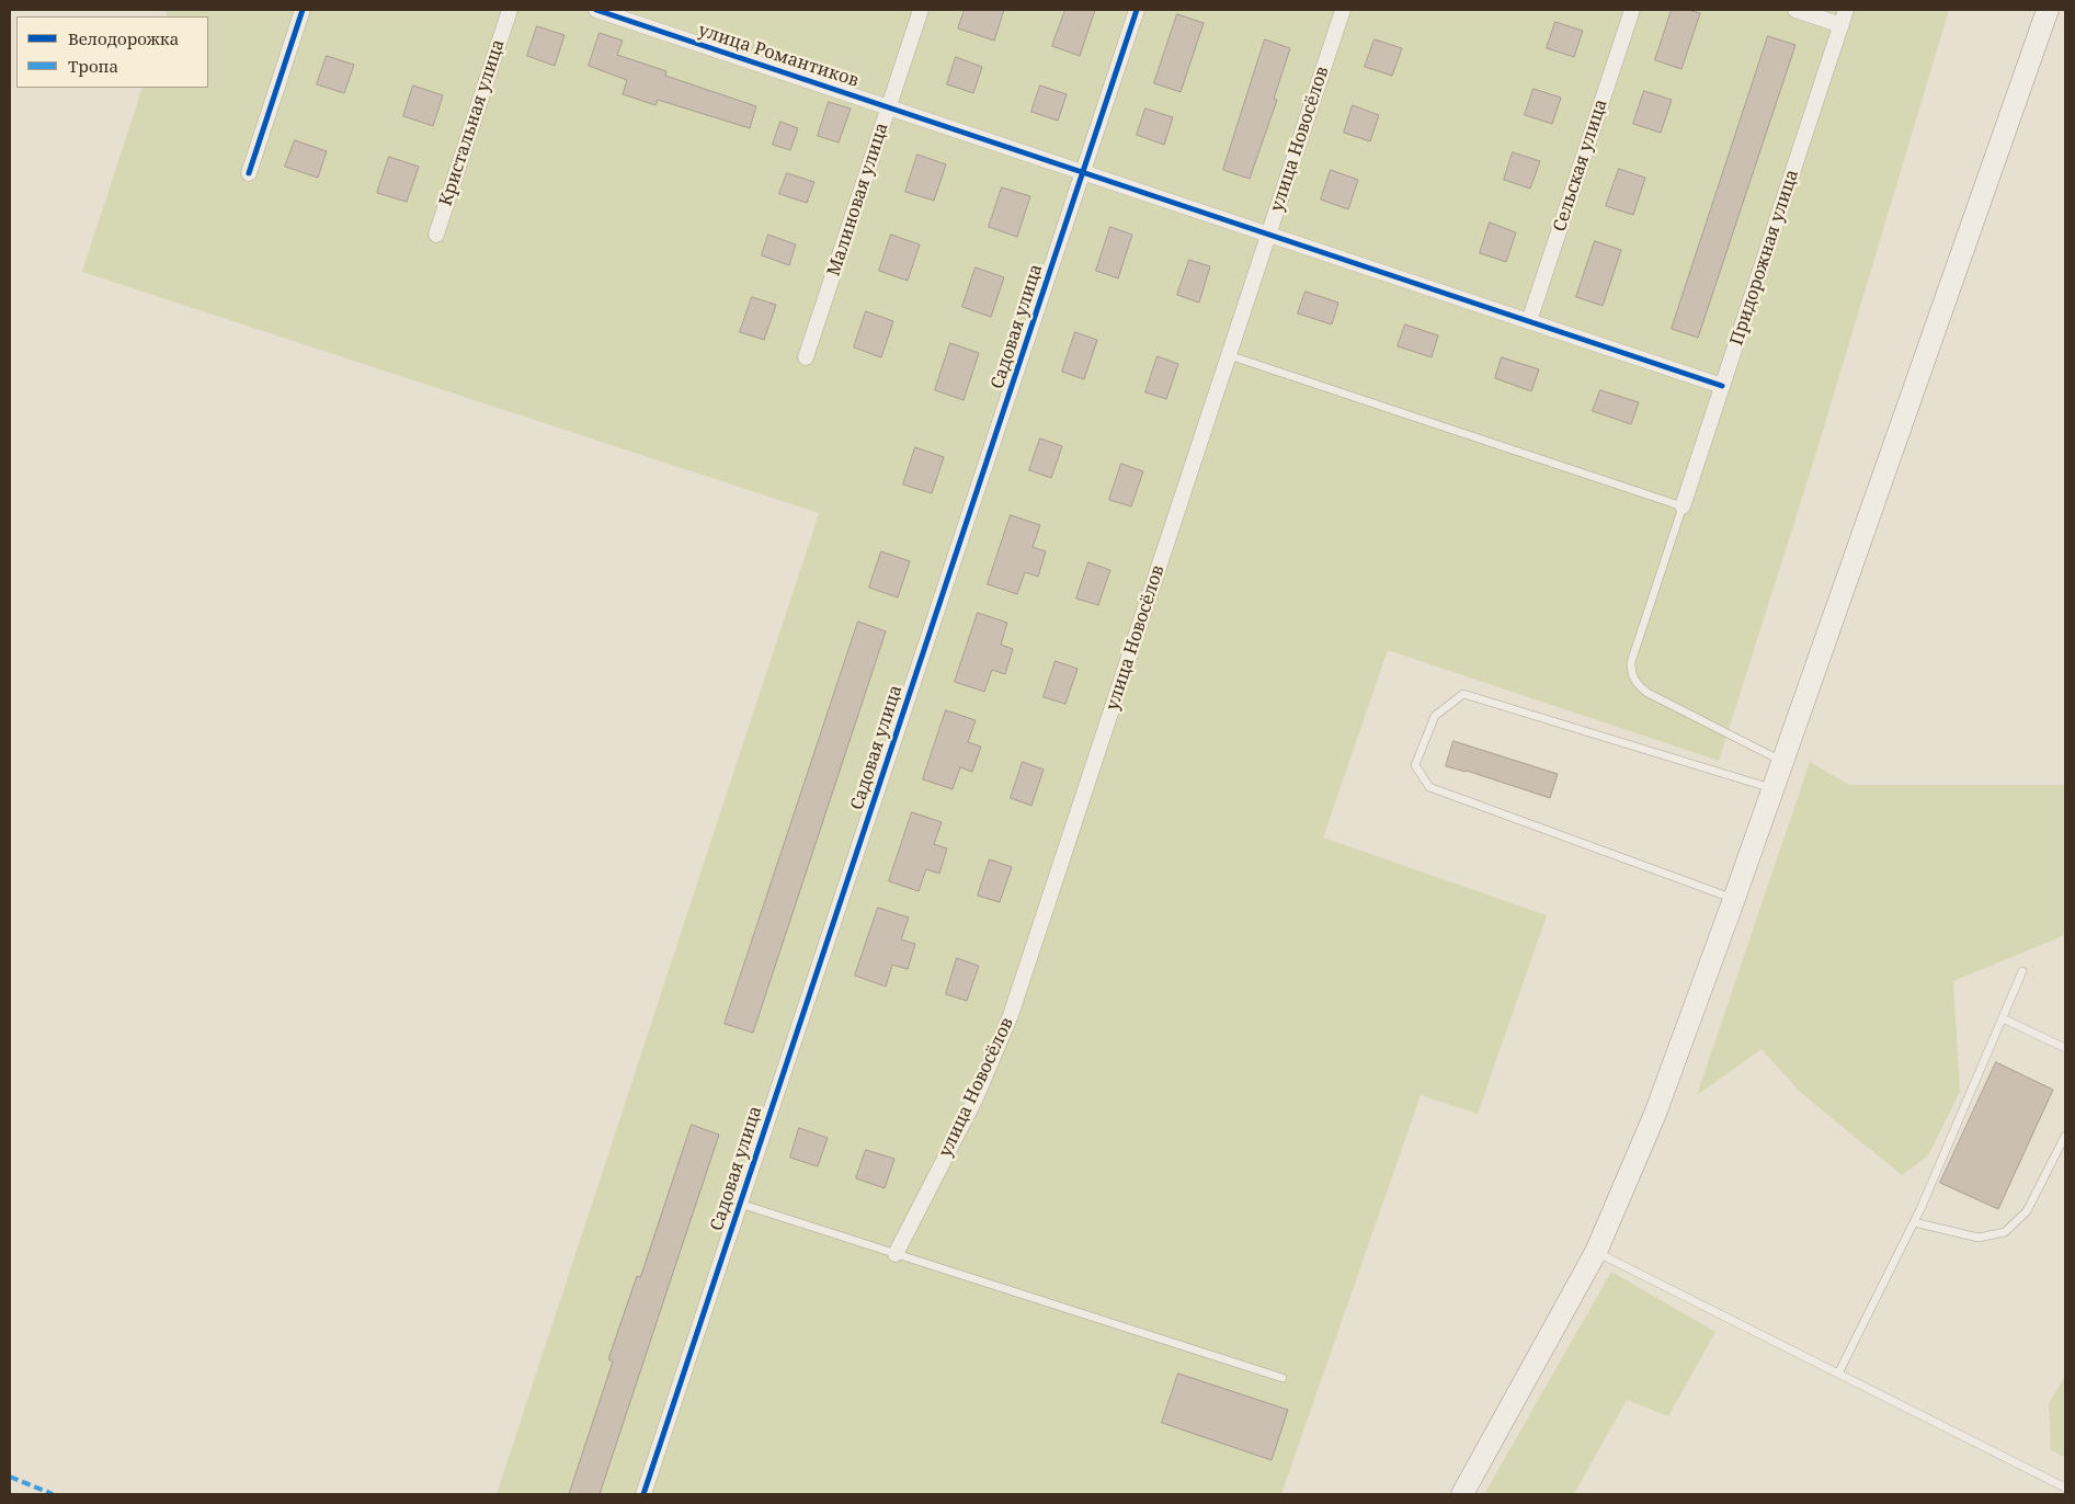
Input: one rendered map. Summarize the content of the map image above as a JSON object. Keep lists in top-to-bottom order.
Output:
{
  "streets": {
    "street": [
      "улица Романтиков",
      "Кристальная улица",
      "улица Новосёлов",
      "Сельская улица",
      "Малиновая улица",
      "Придорожная улица",
      "Садовая улица"
    ]
  },
  "crossings": [
    ["улица Романтиков", "улица Новосёлов"],
    ["улица Романтиков", "Сельская улица"],
    ["улица Романтиков", "Малиновая улица"],
    ["улица Романтиков", "Придорожная улица"],
    ["улица Романтиков", "Садовая улица"]
  ],
  "legend": ["Велодорожка", "Тропа"]
}
